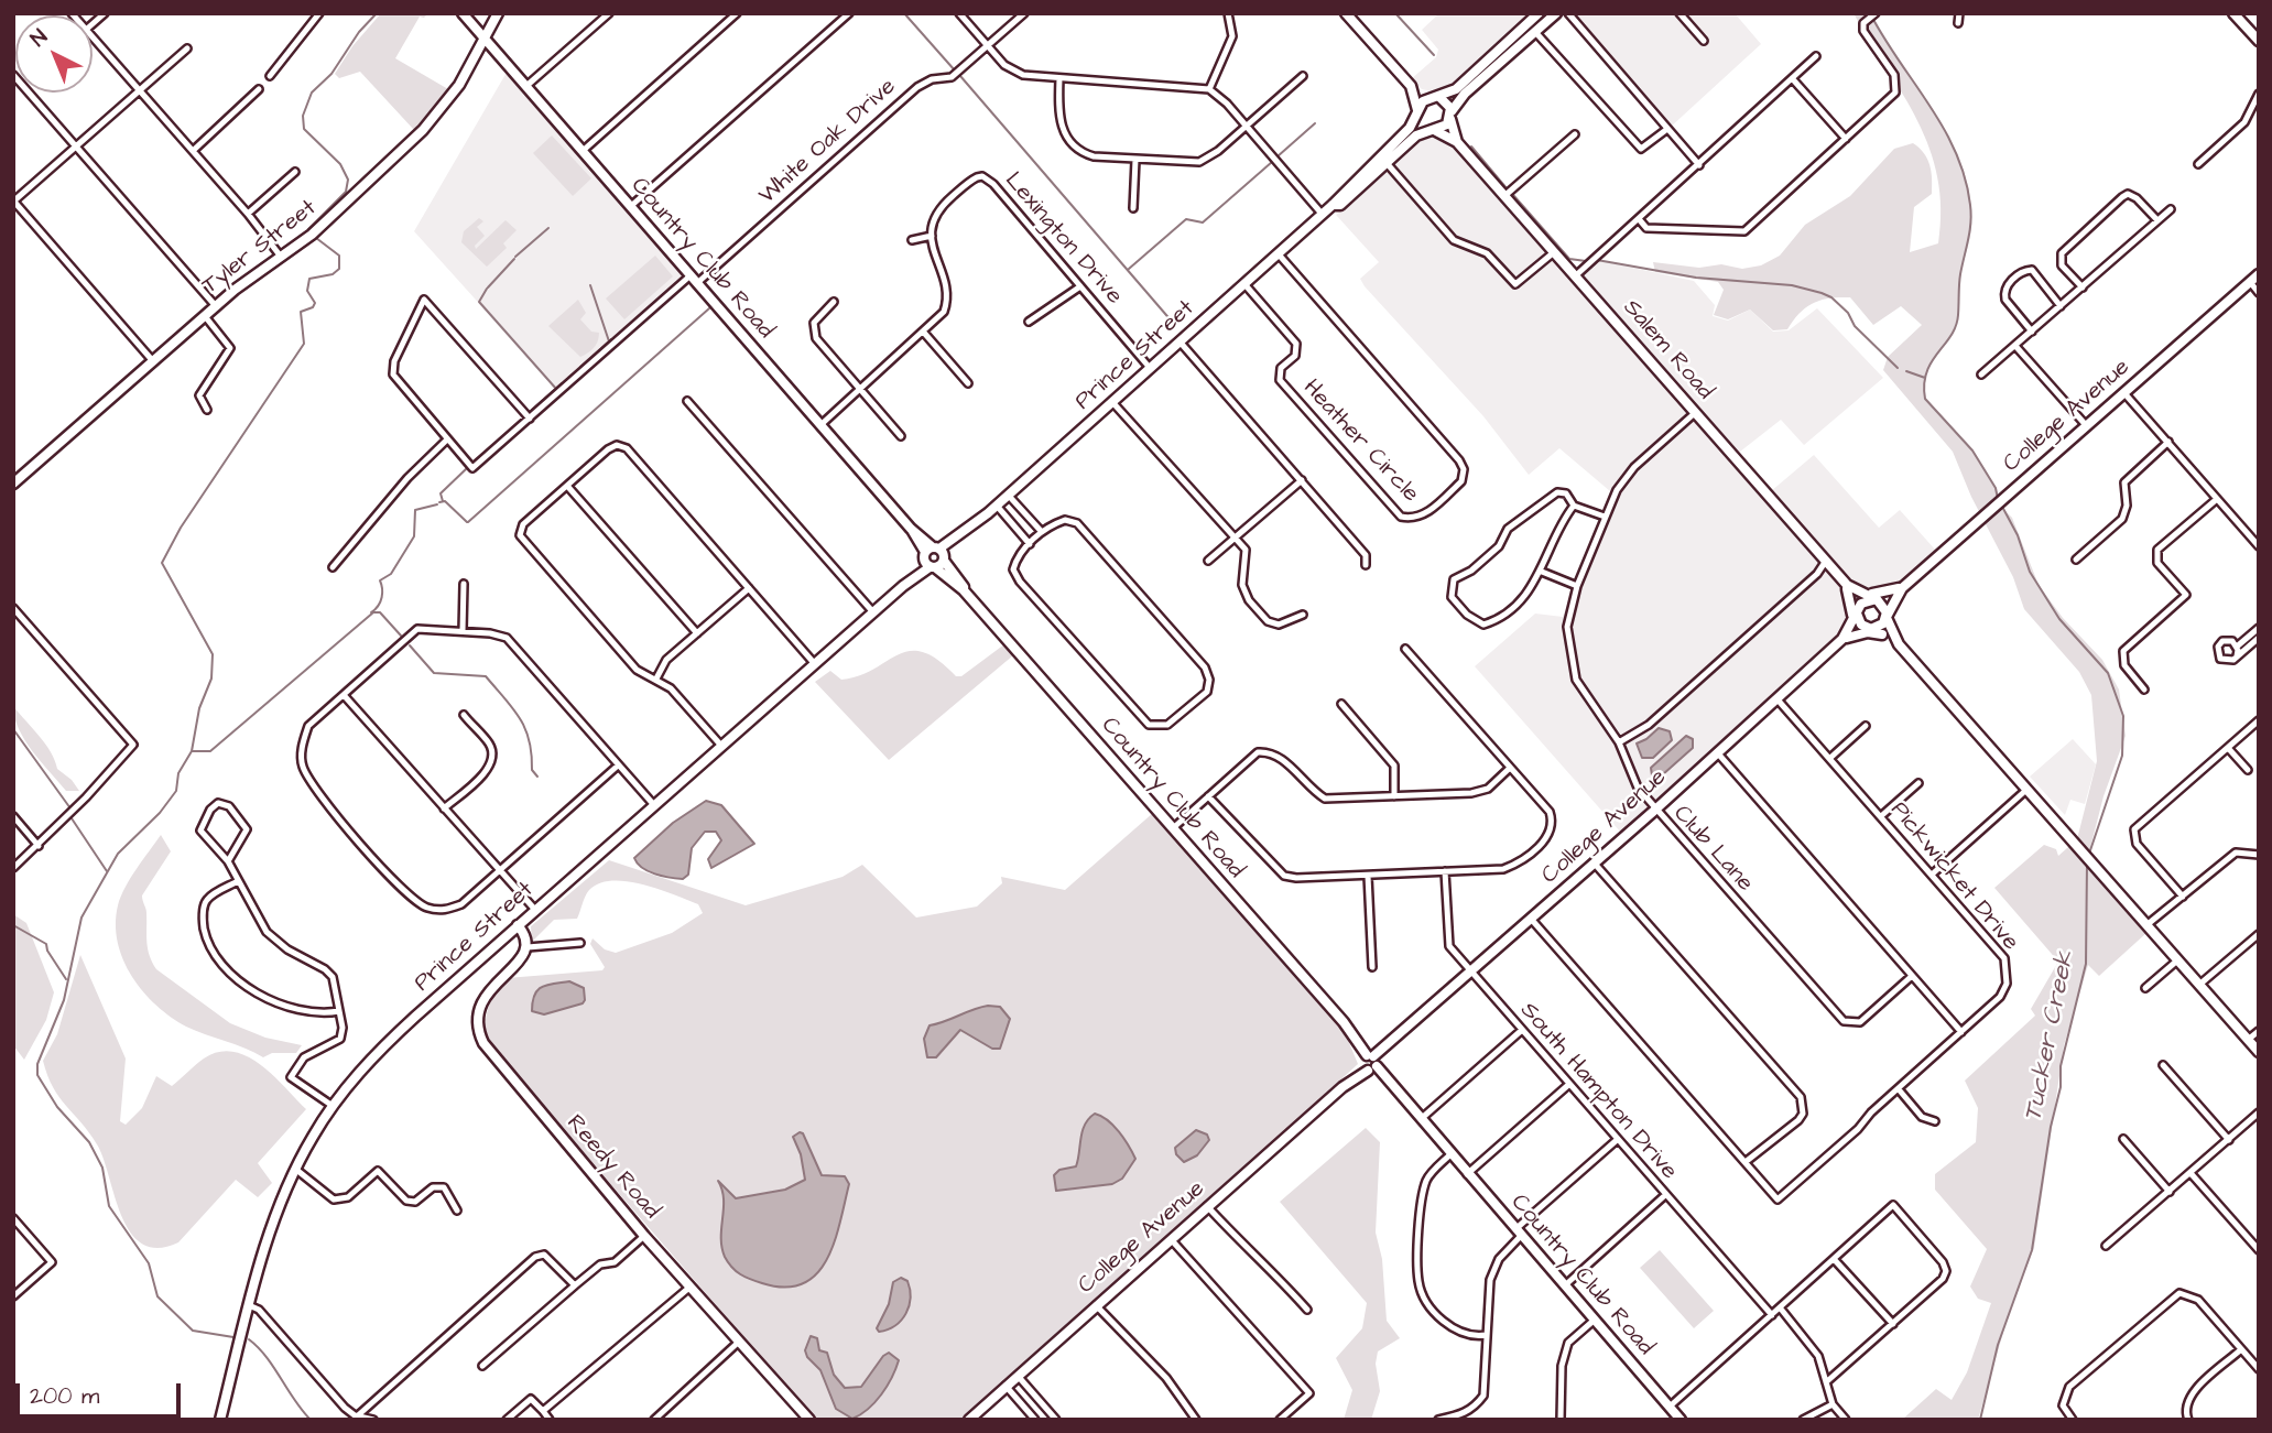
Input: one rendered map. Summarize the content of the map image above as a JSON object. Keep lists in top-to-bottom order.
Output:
{
  "streets": {
    "street": [
      "White Oak Drive",
      "Lexington Drive",
      "Tyler Street",
      "Country Club Road",
      "Salem Road",
      "Prince Street",
      "College Avenue",
      "Heather Circle",
      "Club Lane",
      "Pickwicket Drive",
      "South Hampton Drive",
      "Reedy Road"
    ]
  },
  "crossings": [
    ["White Oak Drive", "Country Club Road"],
    ["Lexington Drive", "Prince Street"],
    ["Tyler Street", "Country Club Road"],
    ["Country Club Road", "Prince Street"],
    ["Country Club Road", "College Avenue"],
    ["Salem Road", "Prince Street"],
    ["Salem Road", "College Avenue"],
    ["Salem Road", "Club Lane"],
    ["Prince Street", "Heather Circle"],
    ["College Avenue", "Club Lane"],
    ["College Avenue", "Pickwicket Drive"],
    ["College Avenue", "South Hampton Drive"]
  ],
  "water": ["Tucker Creek"],
  "scale_bar": "200 m",
  "north": "top left"
}
